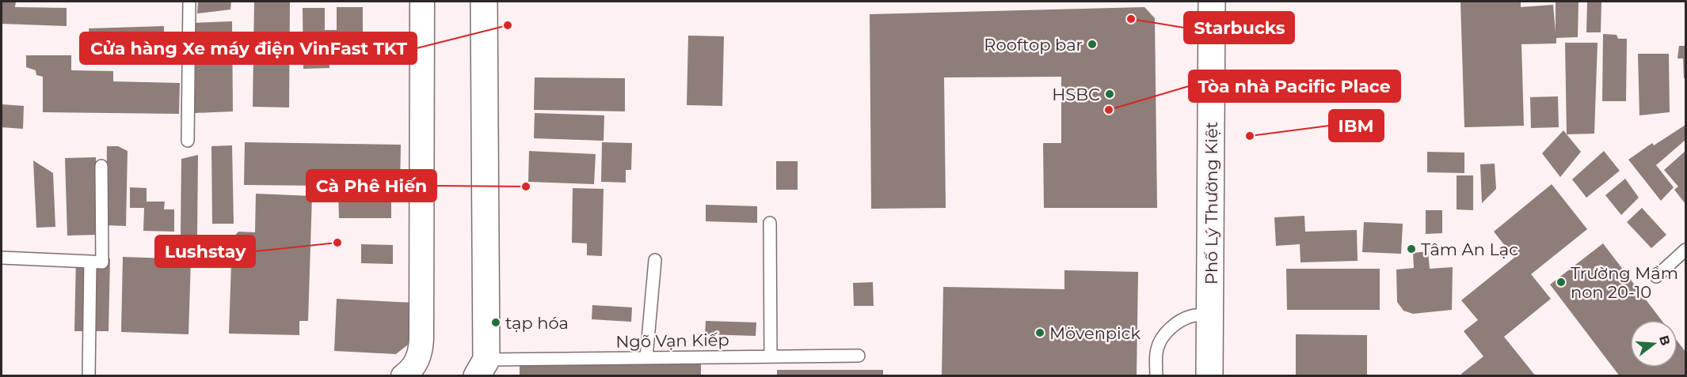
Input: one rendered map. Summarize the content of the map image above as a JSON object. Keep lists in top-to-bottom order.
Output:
{
  "streets": {
    "street": ["Phố Lý Thường Kiệt"],
    "lane": ["Ngõ Vạn Kiếp"]
  },
  "places": [
    "Starbucks",
    "Cửa hàng Xe máy điện VinFast TKT",
    "Rooftop bar",
    "HSBC",
    "Tòa nhà Pacific Place",
    "IBM",
    "Cà Phê Hiến",
    "Lushstay",
    "Tâm An Lạc",
    "Trường Mầm non 20-10",
    "tạp hóa",
    "Mövenpick"
  ],
  "north": "right"
}
